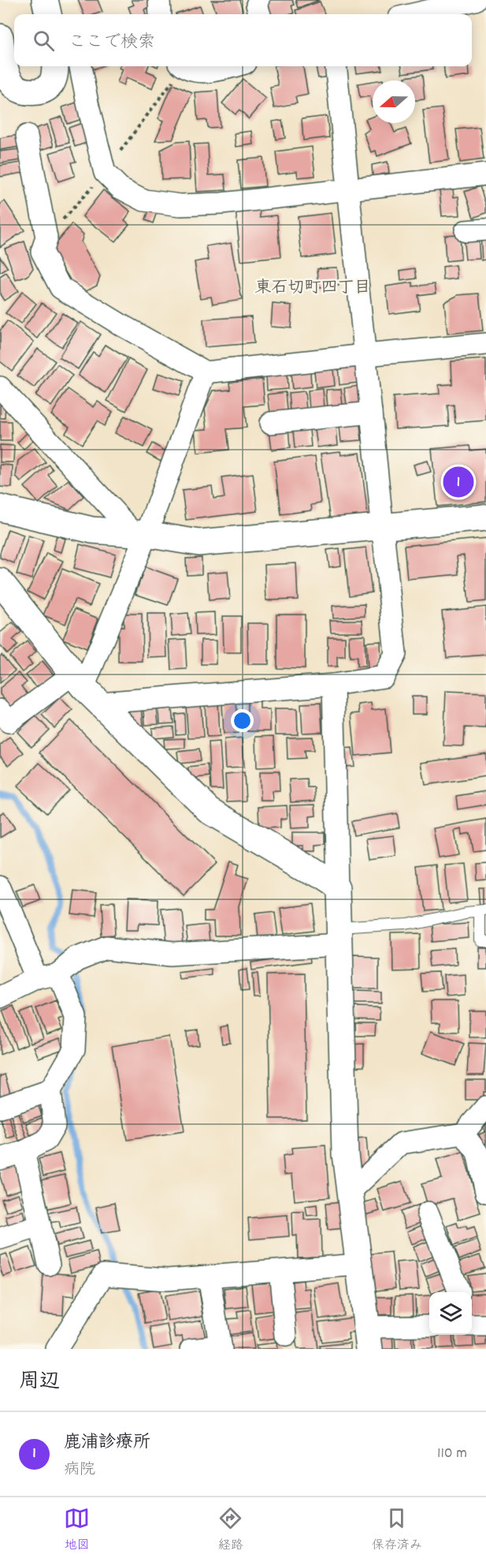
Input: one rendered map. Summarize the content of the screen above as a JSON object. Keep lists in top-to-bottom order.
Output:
{
  "districts": ["東石切町四丁目"],
  "north": "left",
  "page": {
    "search": "ここで検索",
    "pins": "1",
    "heading": "周辺",
    "list": [
      {
        "mark": "1",
        "name": "鹿浦診療所",
        "note": "病院",
        "value": "110 m"
      }
    ],
    "nav": ["地図", "経路", "保存済み"]
  }
}
